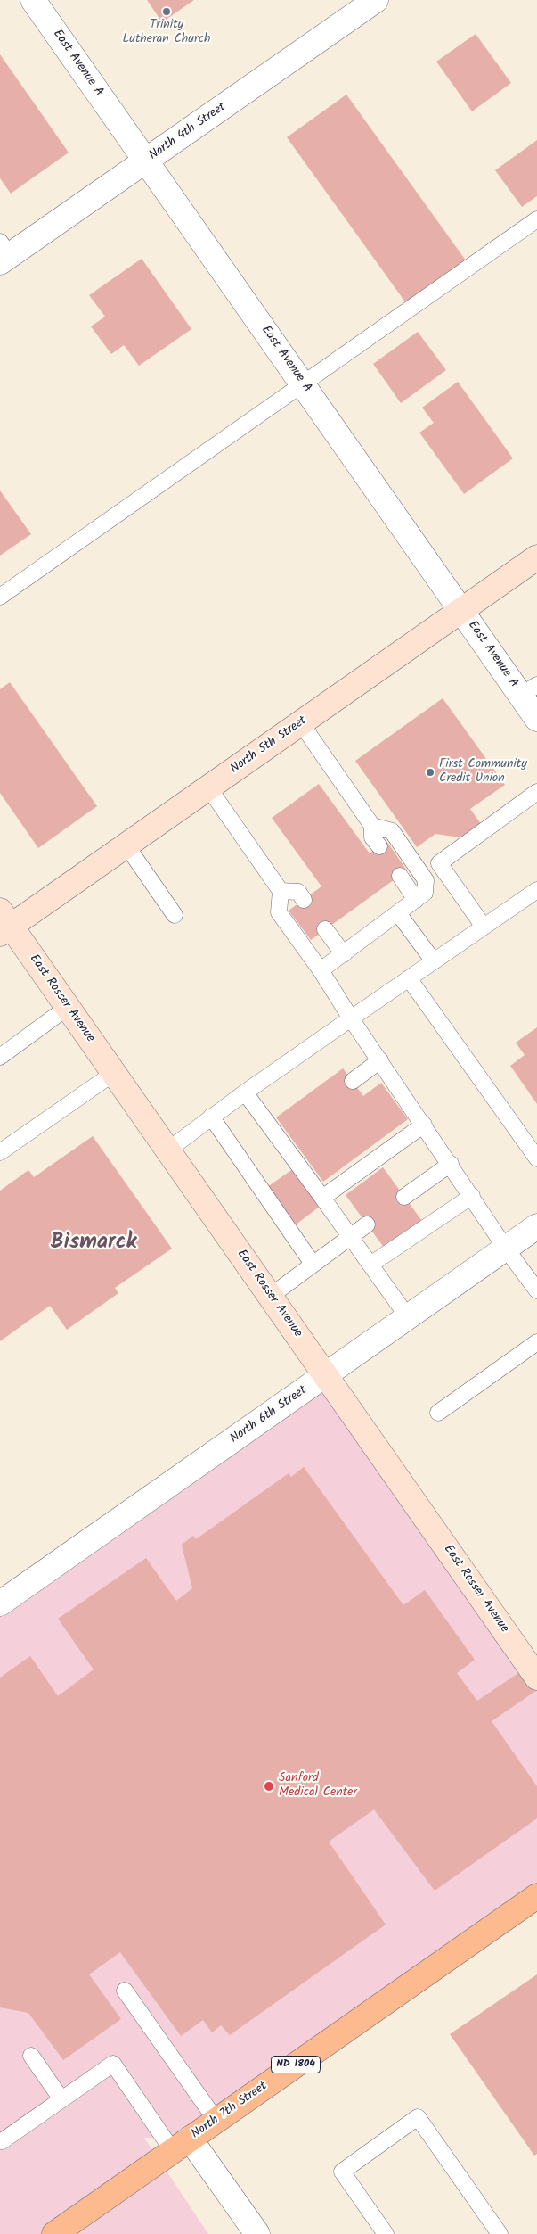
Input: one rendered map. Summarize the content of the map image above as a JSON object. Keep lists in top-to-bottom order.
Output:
{
  "streets": {
    "main road": ["ND 1804", "North 7th Street"],
    "street": [
      "East Avenue A",
      "North 4th Street",
      "North 5th Street",
      "East Rosser Avenue",
      "North 6th Street"
    ]
  },
  "crossings": [
    ["East Avenue A", "North 4th Street"],
    ["East Avenue A", "North 5th Street"],
    ["North 5th Street", "East Rosser Avenue"],
    ["East Rosser Avenue", "North 6th Street"]
  ],
  "districts": ["Bismarck"],
  "places": ["Trinity Lutheran Church", "First Community Credit Union", "Sanford Medical Center"]
}
